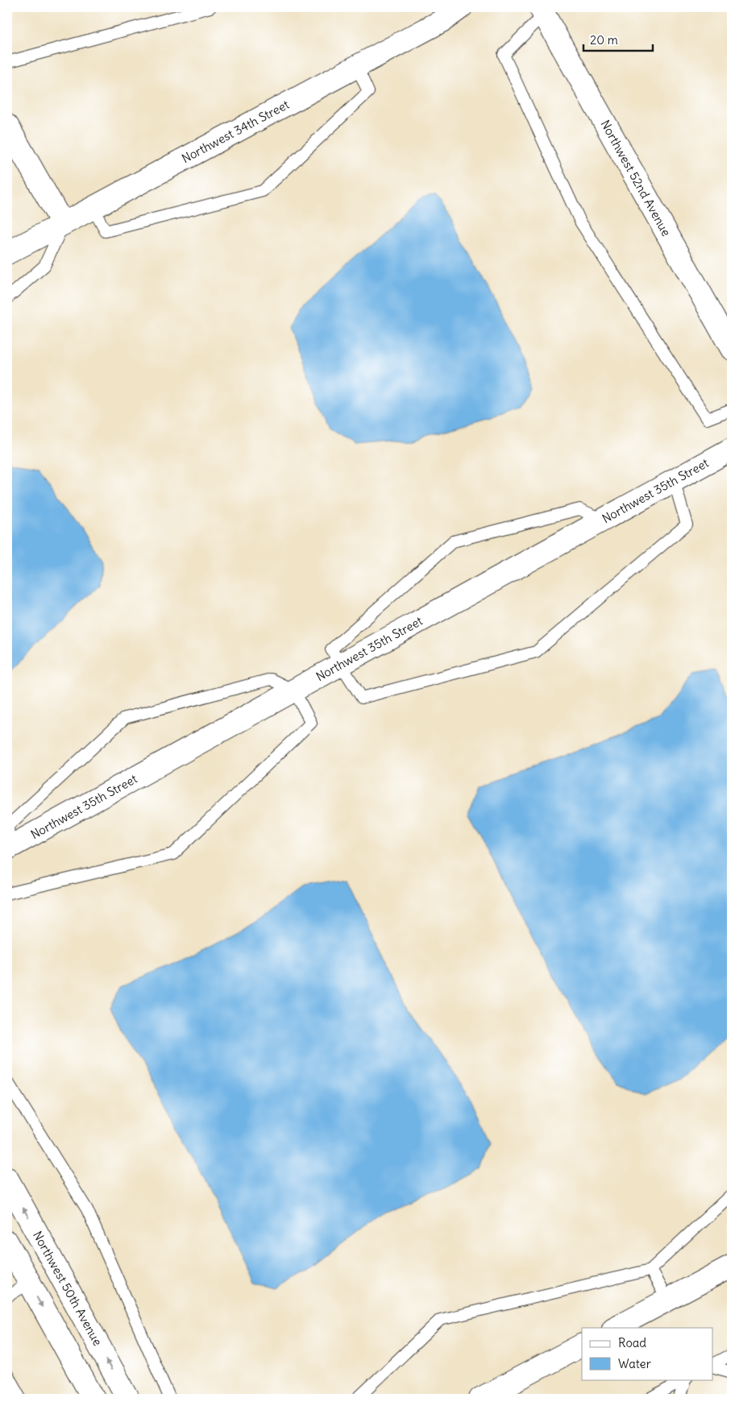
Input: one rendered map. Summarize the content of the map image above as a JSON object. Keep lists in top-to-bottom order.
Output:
{
  "streets": {
    "street": [
      "Northwest 34th Street",
      "Northwest 52nd Avenue",
      "Northwest 35th Street",
      "Northwest 50th Avenue"
    ]
  },
  "legend": ["Road", "Water"],
  "scale_bar": "20 m"
}
